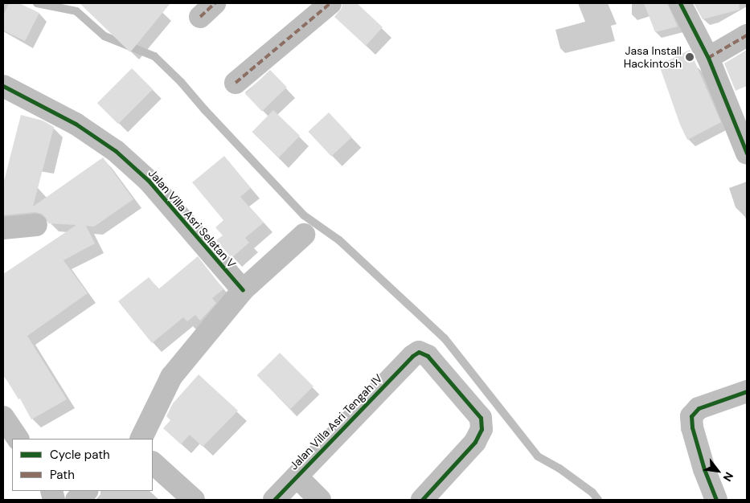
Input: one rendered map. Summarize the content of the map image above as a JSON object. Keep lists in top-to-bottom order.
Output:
{
  "streets": {
    "street": ["Jalan Villa Asri Selatan V", "Jalan Villa Asri Tengah IV"]
  },
  "places": ["Jasa Install Hackintosh"],
  "legend": ["Cycle path", "Path"],
  "north": "bottom right"
}
